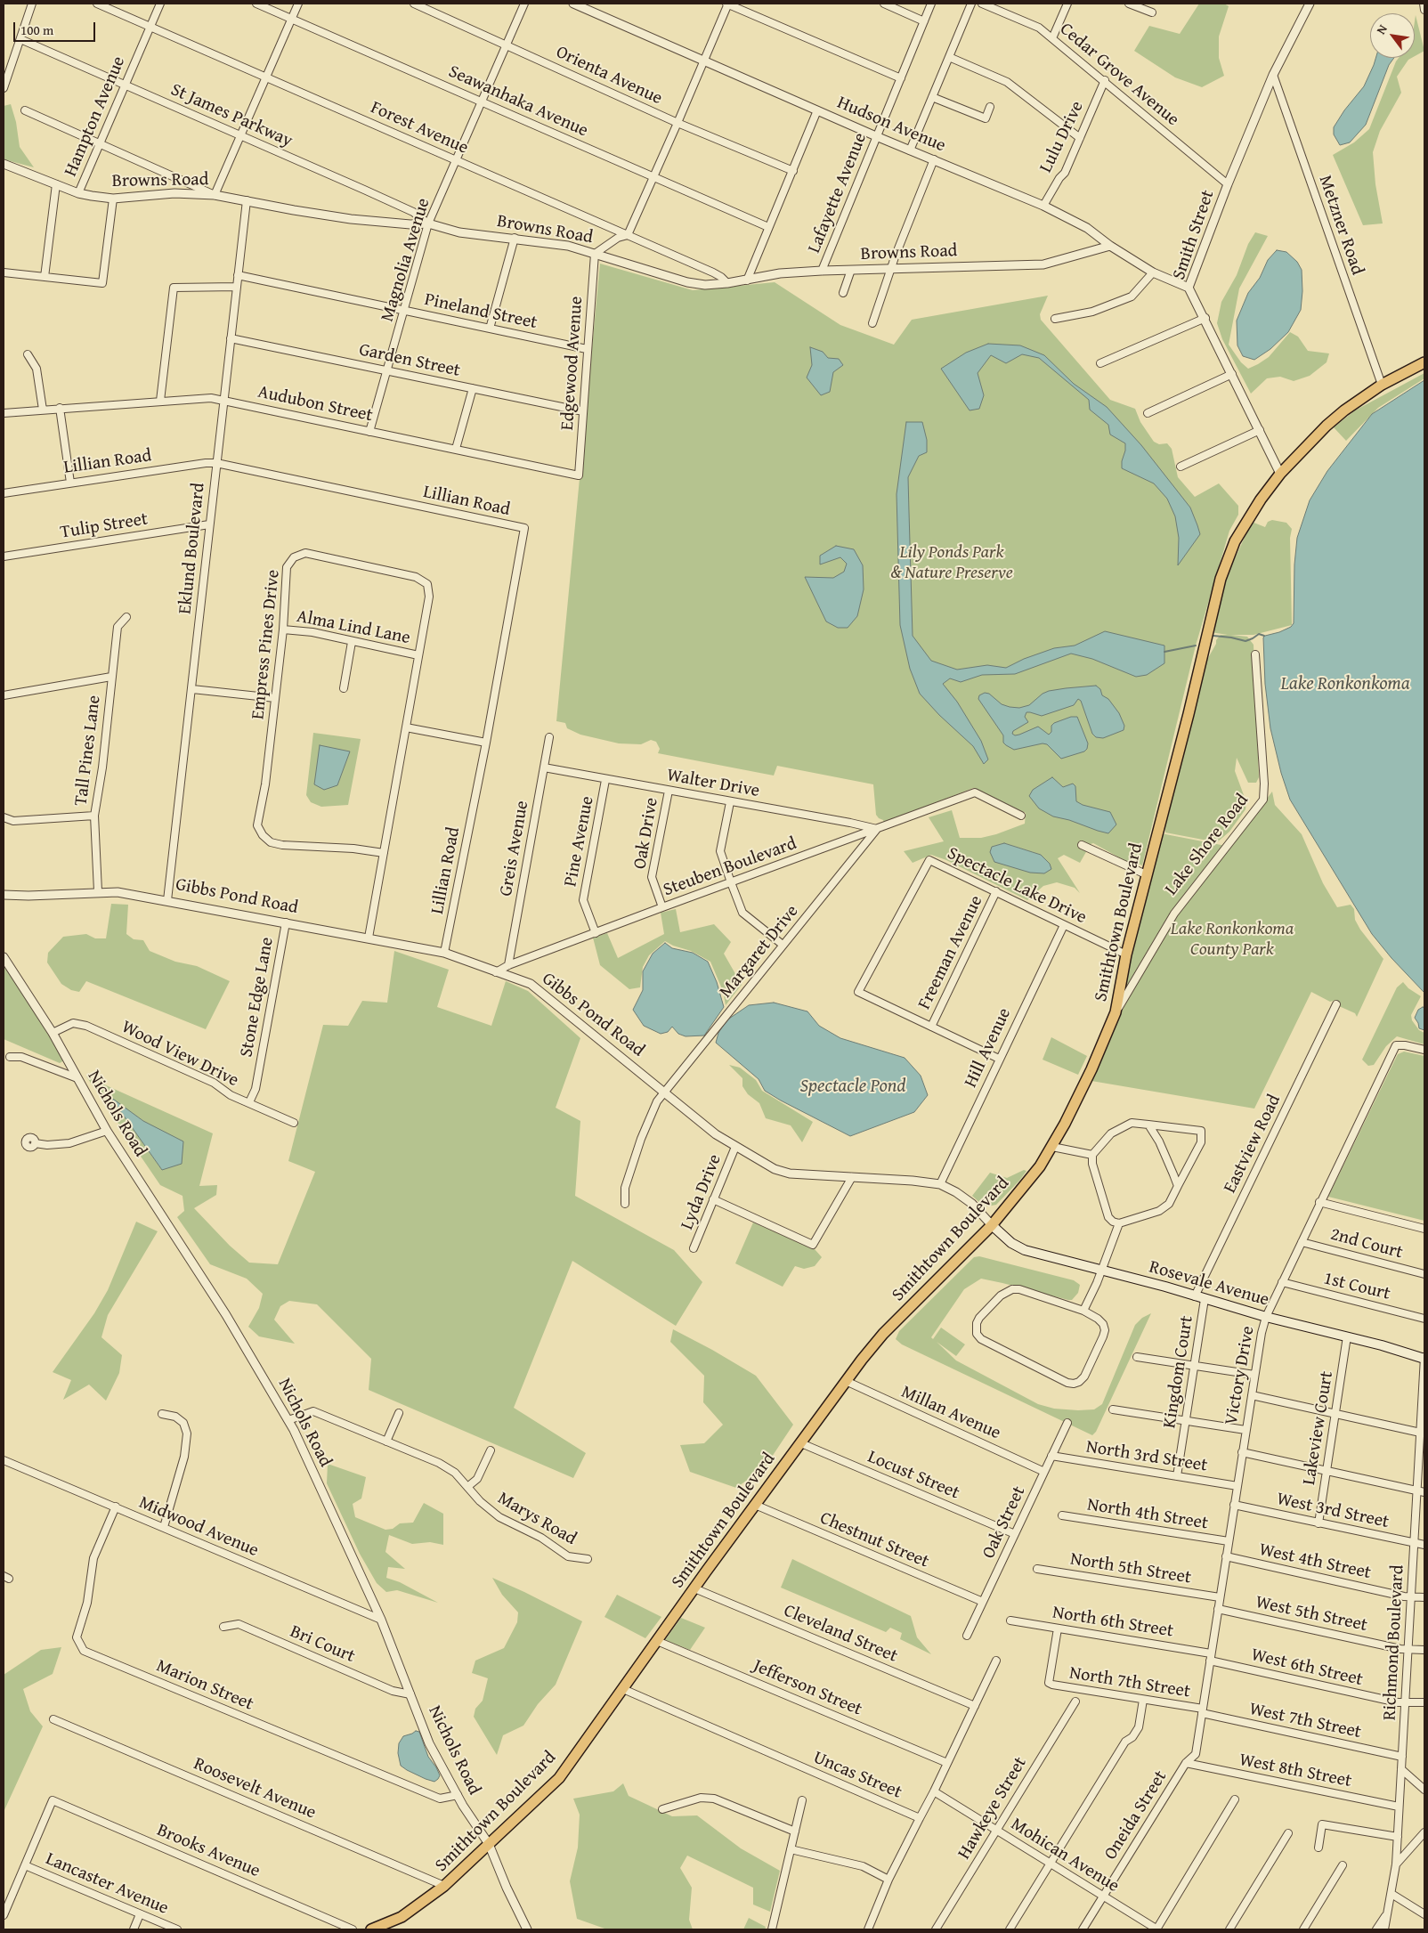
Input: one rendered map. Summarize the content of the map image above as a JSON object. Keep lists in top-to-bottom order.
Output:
{
  "streets": {
    "main road": ["Smithtown Boulevard", "Rosevale Avenue"],
    "street": [
      "Cedar Grove Avenue",
      "Orienta Avenue",
      "Seawanhaka Avenue",
      "St James Parkway",
      "Hampton Avenue",
      "Hudson Avenue",
      "Forest Avenue",
      "Lulu Drive",
      "Browns Road",
      "Lafayette Avenue",
      "Metzner Road",
      "Smith Street",
      "Magnolia Avenue",
      "Pineland Street",
      "Garden Street",
      "Edgewood Avenue",
      "Audubon Street",
      "Lillian Road",
      "Tulip Street",
      "Eklund Boulevard",
      "Alma Lind Lane",
      "Empress Pines Drive",
      "Tall Pines Lane",
      "Walter Drive",
      "Oak Drive",
      "Pine Avenue",
      "Lake Shore Road",
      "Greis Avenue",
      "Steuben Boulevard",
      "Spectacle Lake Drive",
      "Gibbs Pond Road",
      "Margaret Drive",
      "Freeman Avenue",
      "Stone Edge Lane",
      "Hill Avenue",
      "Wood View Drive",
      "Nichols Road",
      "Eastview Road",
      "Lyda Drive",
      "2nd Court",
      "1st Court",
      "Kingdom Court",
      "Victory Drive",
      "Millan Avenue",
      "Lakeview Court",
      "North 3rd Street",
      "Locust Street",
      "West 3rd Street",
      "North 4th Street",
      "Marys Road",
      "Oak Street",
      "Midwood Avenue",
      "Chestnut Street",
      "West 4th Street",
      "North 5th Street",
      "West 5th Street",
      "North 6th Street",
      "Cleveland Street",
      "Richmond Boulevard",
      "Bri Court",
      "West 6th Street",
      "North 7th Street",
      "Marion Street",
      "Jefferson Street",
      "West 7th Street",
      "West 8th Street",
      "Uncas Street",
      "Roosevelt Avenue",
      "Hawkeye Street",
      "Oneida Street",
      "Brooks Avenue",
      "Mohican Avenue",
      "Lancaster Avenue"
    ]
  },
  "crossings": [
    ["Cedar Grove Avenue", "Lulu Drive"],
    ["Cedar Grove Avenue", "Smith Street"],
    ["Orienta Avenue", "Magnolia Avenue"],
    ["Seawanhaka Avenue", "Magnolia Avenue"],
    ["St James Parkway", "Hampton Avenue"],
    ["St James Parkway", "Browns Road"],
    ["St James Parkway", "Magnolia Avenue"],
    ["Hampton Avenue", "Forest Avenue"],
    ["Hampton Avenue", "Browns Road"],
    ["Hudson Avenue", "Lulu Drive"],
    ["Hudson Avenue", "Browns Road"],
    ["Hudson Avenue", "Lafayette Avenue"],
    ["Hudson Avenue", "Smith Street"],
    ["Forest Avenue", "Browns Road"],
    ["Forest Avenue", "Magnolia Avenue"],
    ["Browns Road", "Lafayette Avenue"],
    ["Browns Road", "Magnolia Avenue"],
    ["Browns Road", "Edgewood Avenue"],
    ["Browns Road", "Eklund Boulevard"],
    ["Metzner Road", "Smith Street"],
    ["Metzner Road", "Smithtown Boulevard"],
    ["Smith Street", "Smithtown Boulevard"],
    ["Magnolia Avenue", "Pineland Street"],
    ["Magnolia Avenue", "Garden Street"],
    ["Magnolia Avenue", "Audubon Street"],
    ["Pineland Street", "Edgewood Avenue"],
    ["Pineland Street", "Eklund Boulevard"],
    ["Garden Street", "Edgewood Avenue"],
    ["Garden Street", "Eklund Boulevard"],
    ["Edgewood Avenue", "Audubon Street"],
    ["Audubon Street", "Eklund Boulevard"],
    ["Lillian Road", "Eklund Boulevard"],
    ["Lillian Road", "Gibbs Pond Road"],
    ["Tulip Street", "Eklund Boulevard"],
    ["Eklund Boulevard", "Gibbs Pond Road"],
    ["Alma Lind Lane", "Empress Pines Drive"],
    ["Empress Pines Drive", "Gibbs Pond Road"],
    ["Tall Pines Lane", "Gibbs Pond Road"],
    ["Walter Drive", "Oak Drive"],
    ["Walter Drive", "Pine Avenue"],
    ["Walter Drive", "Greis Avenue"],
    ["Walter Drive", "Steuben Boulevard"],
    ["Walter Drive", "Margaret Drive"],
    ["Oak Drive", "Steuben Boulevard"],
    ["Pine Avenue", "Steuben Boulevard"],
    ["Lake Shore Road", "Smithtown Boulevard"],
    ["Greis Avenue", "Steuben Boulevard"],
    ["Steuben Boulevard", "Gibbs Pond Road"],
    ["Steuben Boulevard", "Margaret Drive"],
    ["Spectacle Lake Drive", "Smithtown Boulevard"],
    ["Spectacle Lake Drive", "Freeman Avenue"],
    ["Spectacle Lake Drive", "Hill Avenue"],
    ["Gibbs Pond Road", "Smithtown Boulevard"],
    ["Gibbs Pond Road", "Margaret Drive"],
    ["Gibbs Pond Road", "Stone Edge Lane"],
    ["Gibbs Pond Road", "Hill Avenue"],
    ["Gibbs Pond Road", "Lyda Drive"],
    ["Gibbs Pond Road", "Rosevale Avenue"],
    ["Smithtown Boulevard", "Nichols Road"],
    ["Smithtown Boulevard", "Rosevale Avenue"],
    ["Smithtown Boulevard", "Millan Avenue"],
    ["Smithtown Boulevard", "Locust Street"],
    ["Smithtown Boulevard", "Chestnut Street"],
    ["Smithtown Boulevard", "Cleveland Street"],
    ["Smithtown Boulevard", "Jefferson Street"],
    ["Smithtown Boulevard", "Uncas Street"],
    ["Smithtown Boulevard", "Roosevelt Avenue"],
    ["Stone Edge Lane", "Wood View Drive"],
    ["Wood View Drive", "Nichols Road"],
    ["Nichols Road", "Marys Road"],
    ["Nichols Road", "Midwood Avenue"],
    ["Nichols Road", "Bri Court"],
    ["Nichols Road", "Marion Street"],
    ["Eastview Road", "Rosevale Avenue"],
    ["2nd Court", "Victory Drive"],
    ["Rosevale Avenue", "Kingdom Court"],
    ["Rosevale Avenue", "Victory Drive"],
    ["Rosevale Avenue", "Lakeview Court"],
    ["Rosevale Avenue", "Richmond Boulevard"],
    ["1st Court", "Victory Drive"],
    ["Kingdom Court", "North 3rd Street"],
    ["Victory Drive", "North 3rd Street"],
    ["Victory Drive", "West 3rd Street"],
    ["Victory Drive", "North 4th Street"],
    ["Victory Drive", "West 4th Street"],
    ["Victory Drive", "North 5th Street"],
    ["Victory Drive", "West 5th Street"],
    ["Victory Drive", "North 6th Street"],
    ["Victory Drive", "West 6th Street"],
    ["Victory Drive", "North 7th Street"],
    ["Victory Drive", "West 7th Street"],
    ["Victory Drive", "West 8th Street"],
    ["Victory Drive", "Oneida Street"],
    ["Millan Avenue", "Oak Street"],
    ["Lakeview Court", "West 3rd Street"],
    ["North 3rd Street", "Oak Street"],
    ["Locust Street", "Oak Street"],
    ["West 3rd Street", "Richmond Boulevard"],
    ["Oak Street", "Chestnut Street"],
    ["Midwood Avenue", "Marion Street"],
    ["West 4th Street", "Richmond Boulevard"],
    ["West 5th Street", "Richmond Boulevard"],
    ["North 6th Street", "West 6th Street"],
    ["North 6th Street", "North 7th Street"],
    ["Richmond Boulevard", "West 6th Street"],
    ["Richmond Boulevard", "West 7th Street"],
    ["Richmond Boulevard", "West 8th Street"],
    ["North 7th Street", "West 7th Street"],
    ["West 8th Street", "Oneida Street"],
    ["Hawkeye Street", "Mohican Avenue"],
    ["Oneida Street", "Mohican Avenue"],
    ["Brooks Avenue", "Lancaster Avenue"]
  ],
  "water": ["Lake Ronkonkoma", "Spectacle Pond"],
  "parks": ["Lily Ponds Park & Nature Preserve", "Lake Ronkonkoma County Park"],
  "scale_bar": "100 m",
  "north": "top left"
}
